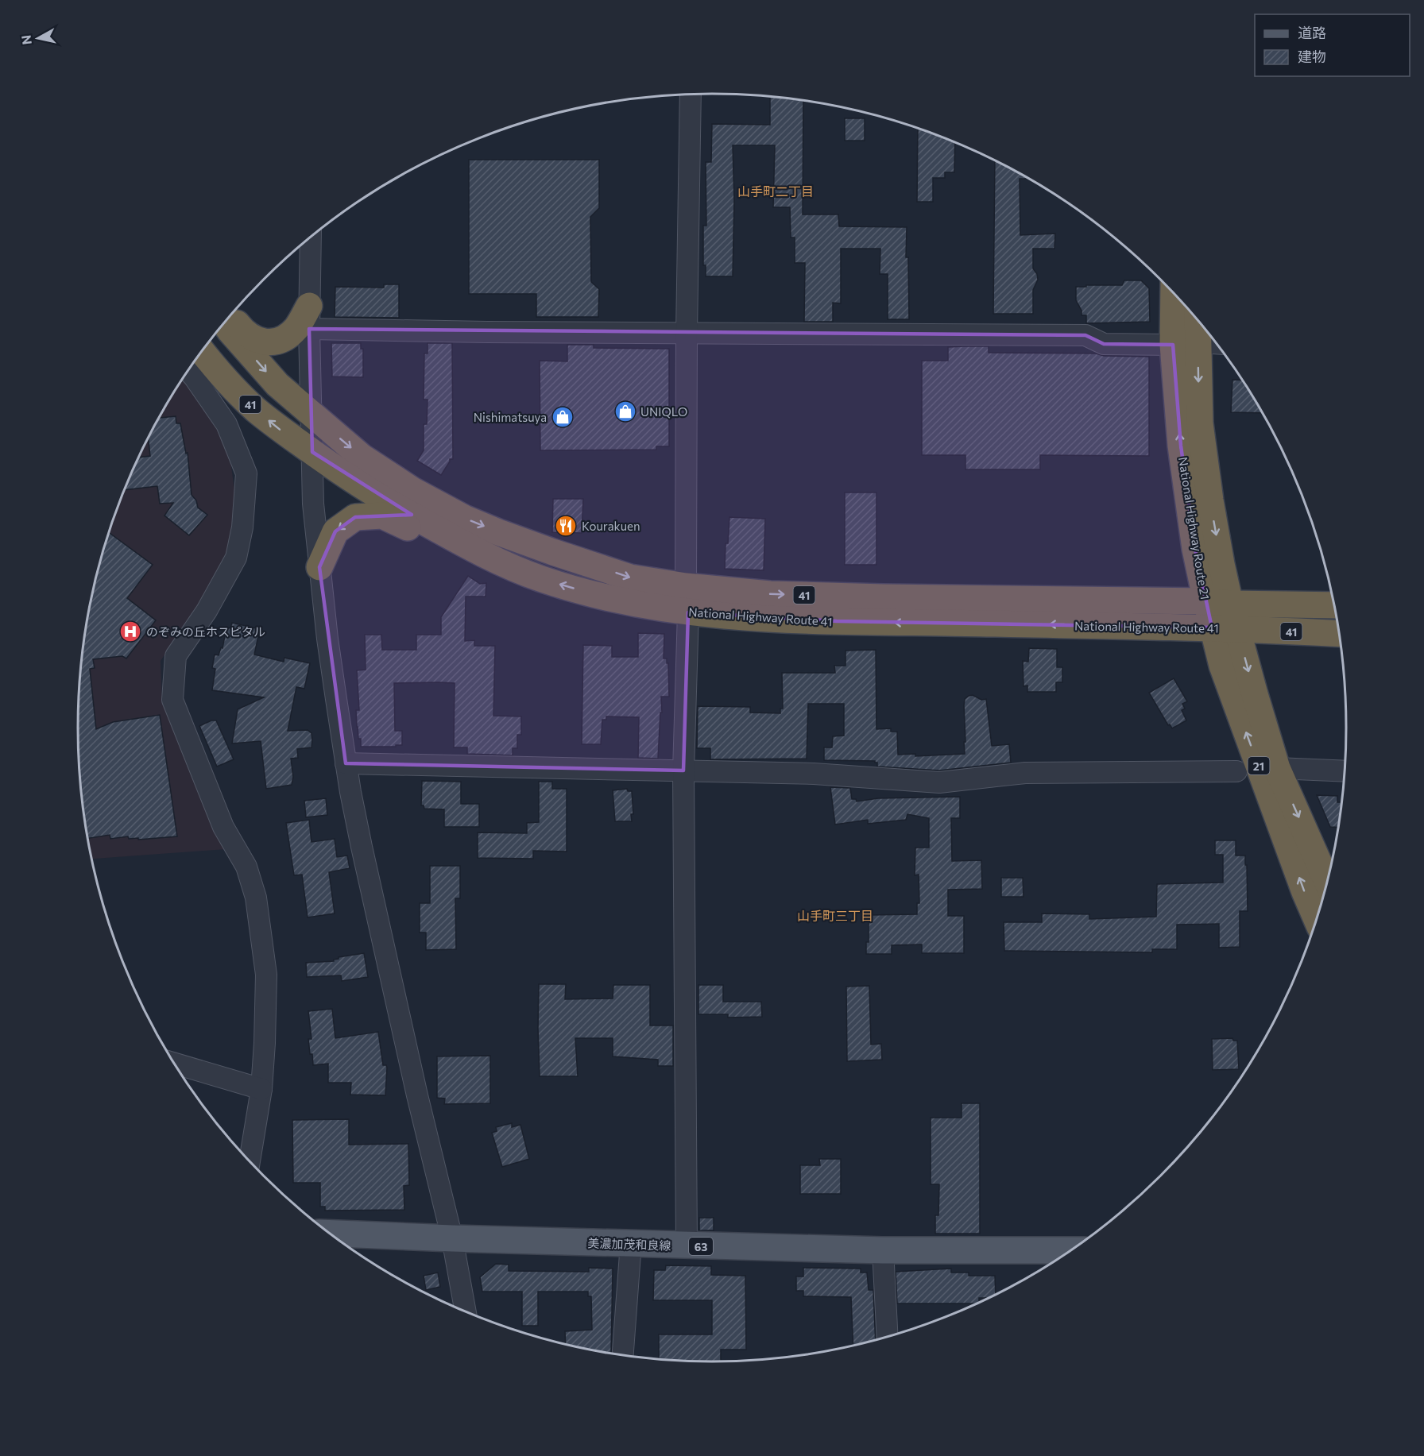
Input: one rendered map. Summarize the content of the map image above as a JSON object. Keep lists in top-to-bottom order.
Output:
{
  "streets": {
    "highway": [
      "41",
      "National Highway Route 21",
      "National Highway Route 41",
      "21"
    ],
    "main road": ["美濃加茂和良線", "63"]
  },
  "crossings": [
    ["National Highway Route 21", "National Highway Route 41"]
  ],
  "districts": ["山手町二丁目", "山手町三丁目"],
  "places": {
    "shop": ["UNIQLO", "Nishimatsuya"],
    "restaurant": ["Kourakuen"],
    "hospital": ["のぞみの丘ホスピタル"]
  },
  "legend": ["道路", "建物"],
  "north": "left"
}
